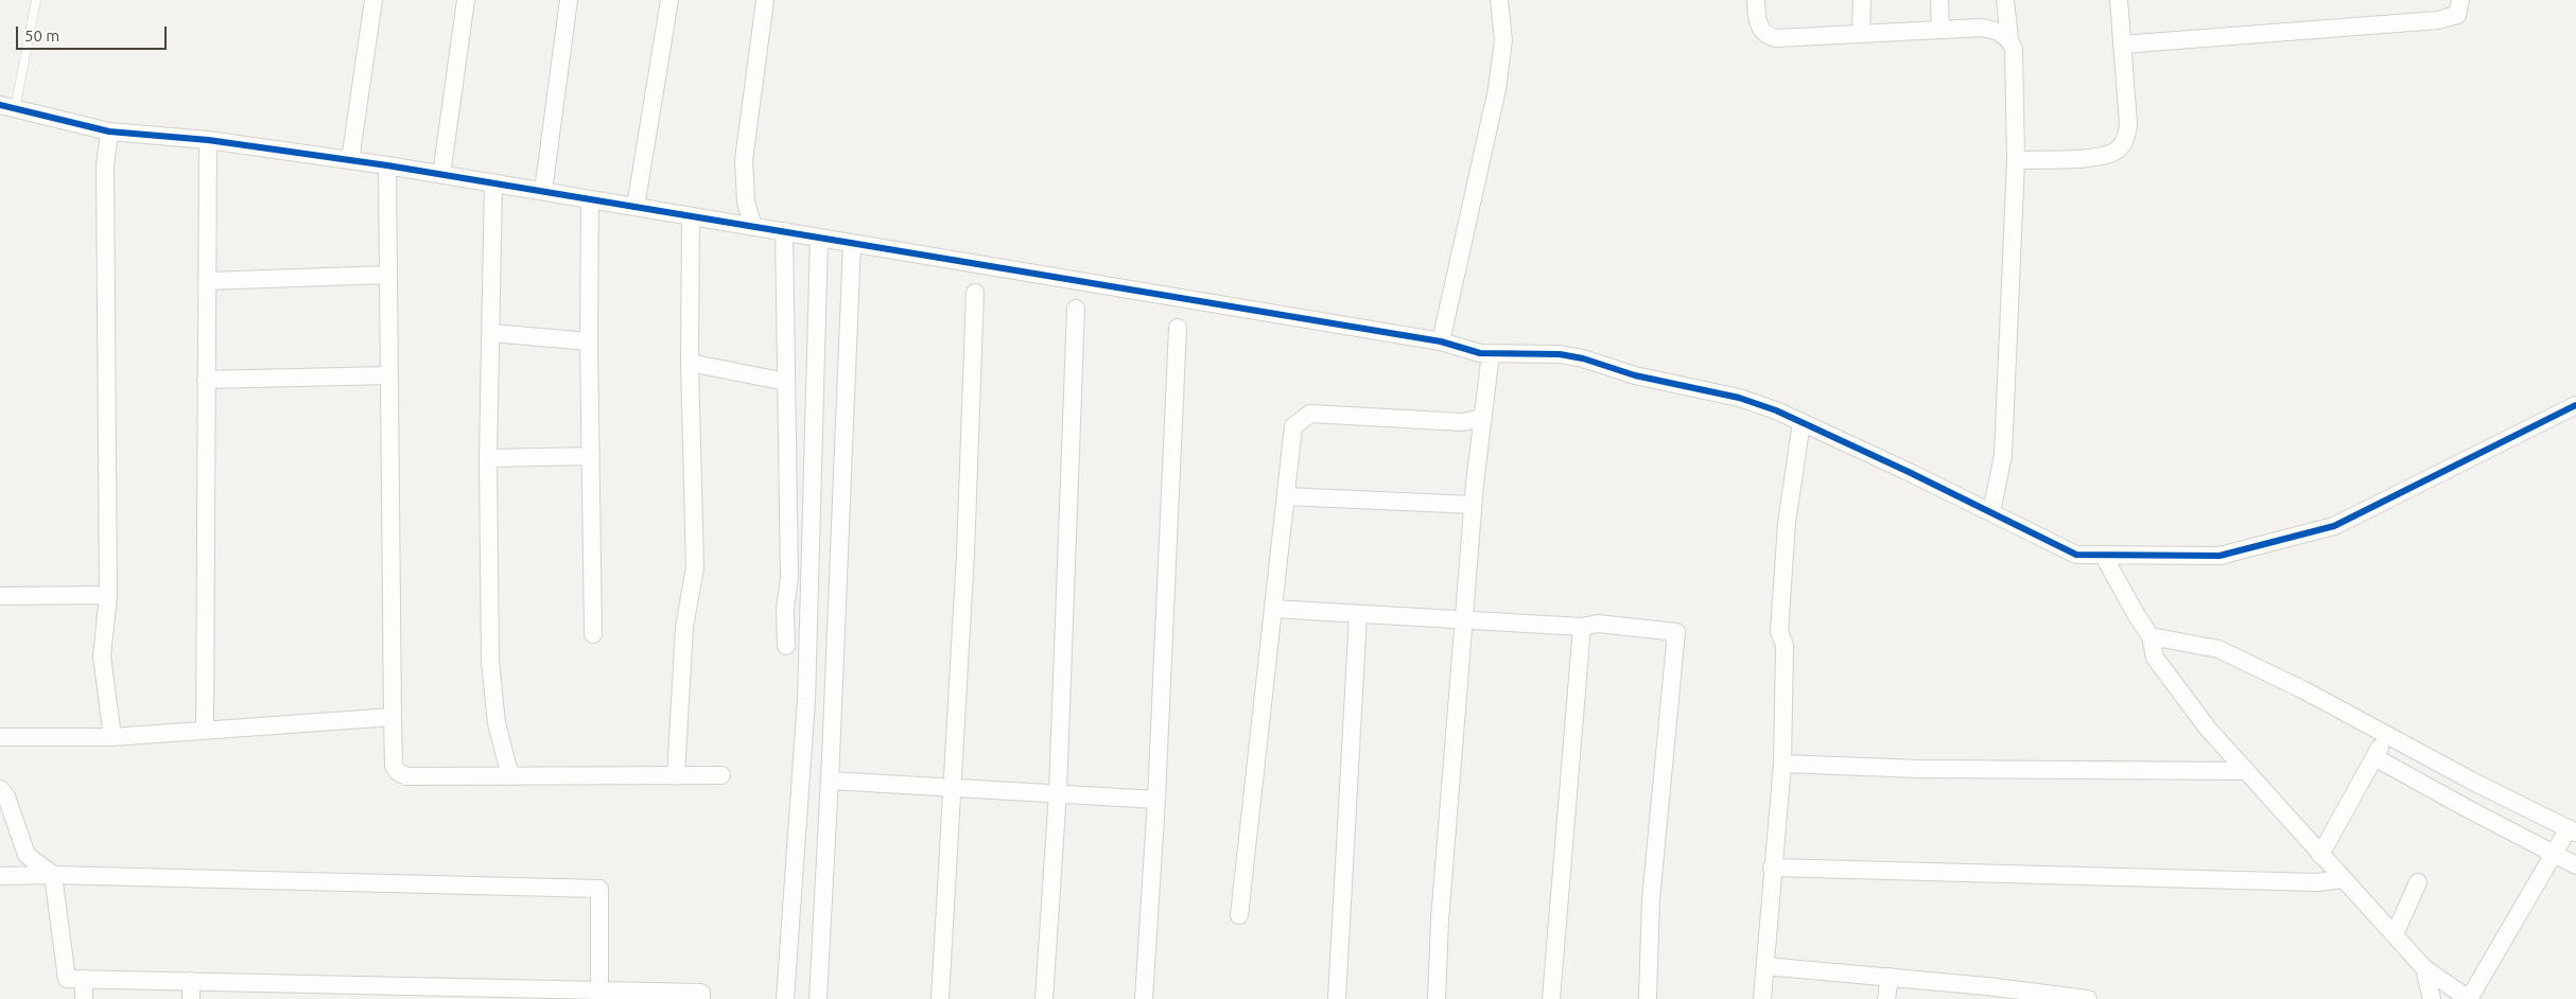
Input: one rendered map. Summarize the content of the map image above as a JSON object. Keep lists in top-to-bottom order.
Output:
{
  "scale_bar": "50 m"
}
